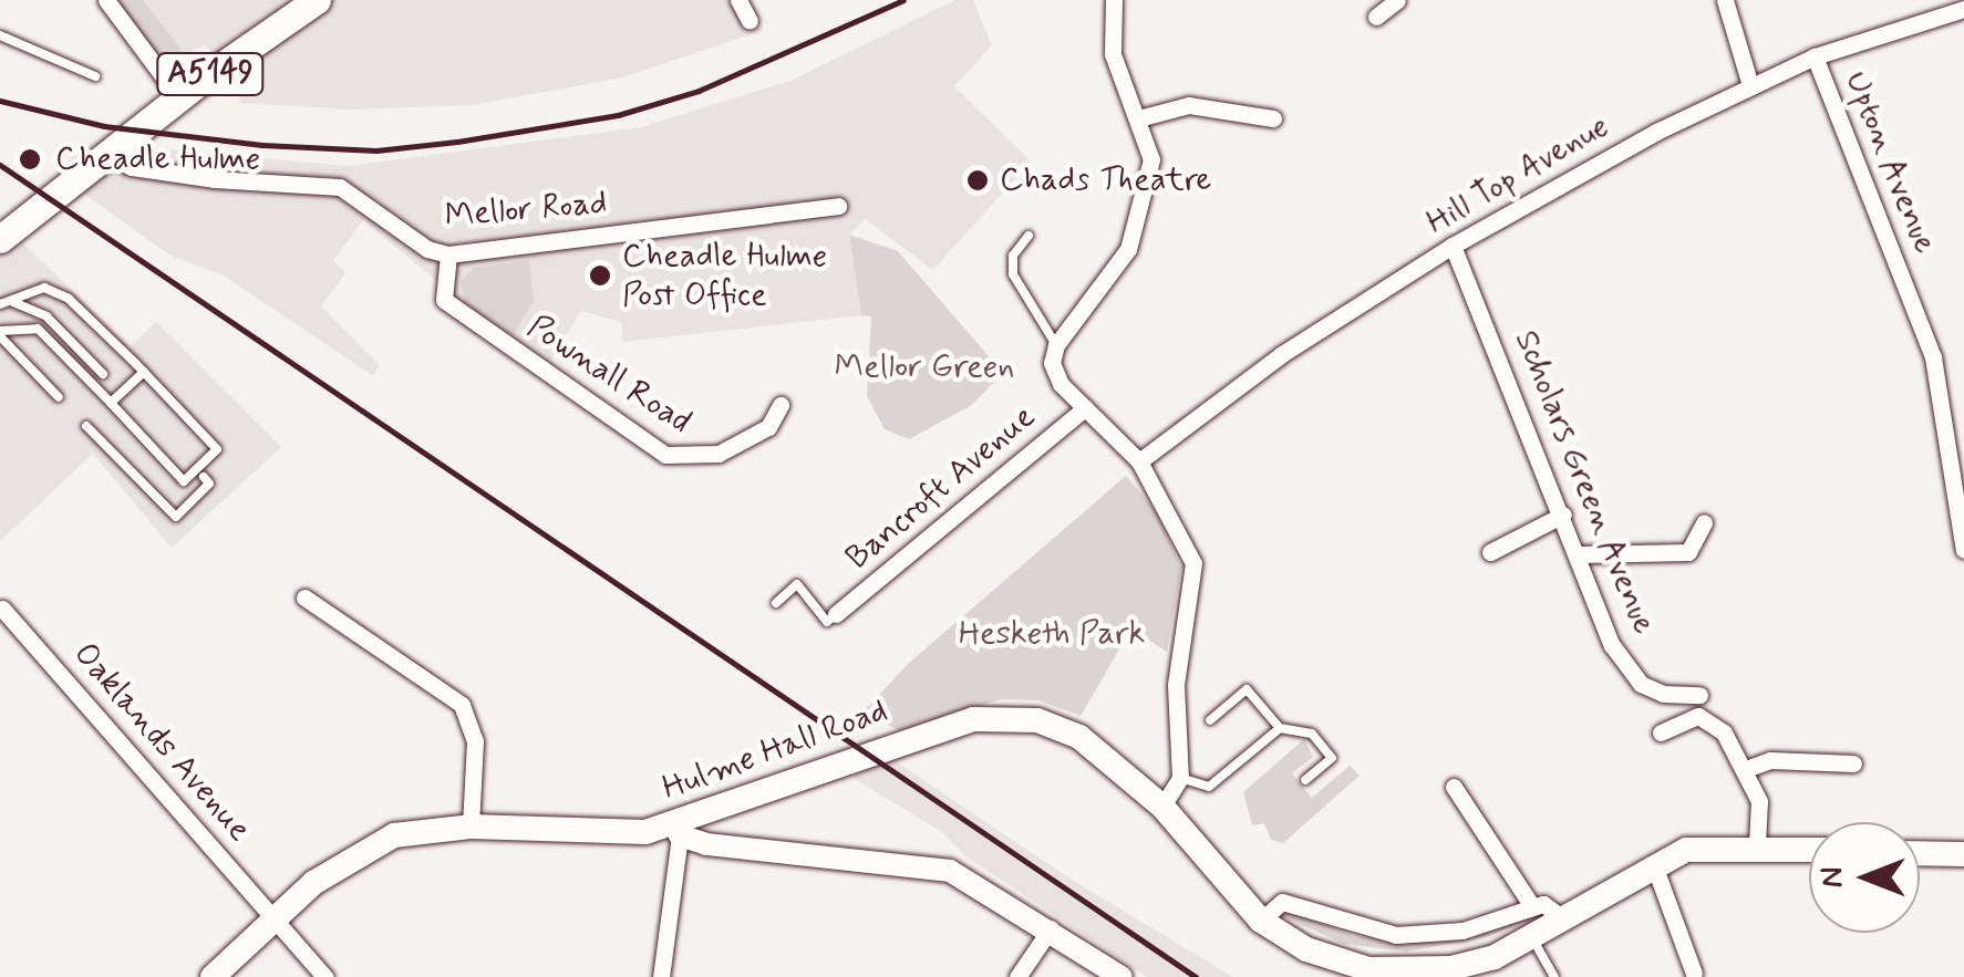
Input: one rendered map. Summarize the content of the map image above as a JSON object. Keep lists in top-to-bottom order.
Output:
{
  "streets": {
    "main road": ["A5149", "Hulme Hall Road"],
    "street": [
      "Upton Avenue",
      "Hill Top Avenue",
      "Mellor Road",
      "Pownall Road",
      "Scholars Green Avenue",
      "Bancroft Avenue",
      "Oaklands Avenue"
    ]
  },
  "crossings": [
    ["A5149", "Mellor Road"],
    ["Upton Avenue", "Hill Top Avenue"],
    ["Hill Top Avenue", "Scholars Green Avenue"],
    ["Mellor Road", "Pownall Road"],
    ["Oaklands Avenue", "Hulme Hall Road"]
  ],
  "parks": ["Mellor Green", "Hesketh Park"],
  "places": ["Cheadle Hulme", "Chads Theatre", "Cheadle Hulme Post Office"],
  "north": "left"
}
